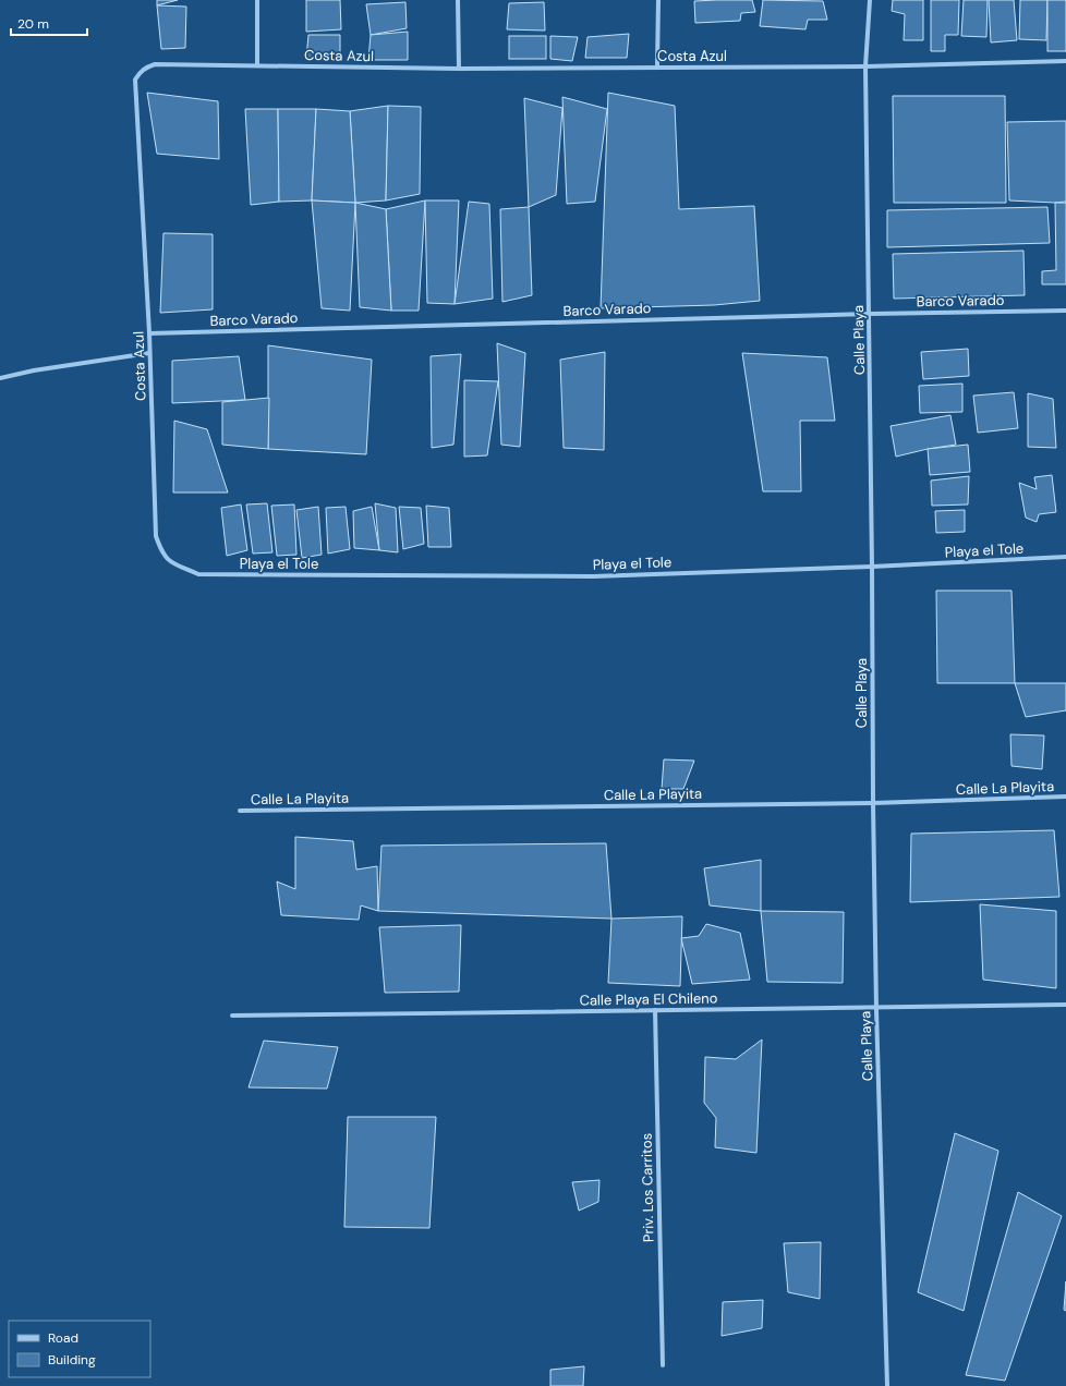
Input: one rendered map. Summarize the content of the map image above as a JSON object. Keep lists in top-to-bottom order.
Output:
{
  "streets": {
    "street": [
      "Costa Azul",
      "Barco Varado",
      "Calle Playa",
      "Playa el Tole",
      "Calle La Playita",
      "Calle Playa El Chileno",
      "Priv. Los Carritos"
    ]
  },
  "crossings": [
    ["Costa Azul", "Barco Varado"],
    ["Costa Azul", "Calle Playa"],
    ["Costa Azul", "Playa el Tole"],
    ["Barco Varado", "Calle Playa"],
    ["Calle Playa", "Playa el Tole"],
    ["Calle Playa", "Calle La Playita"],
    ["Calle Playa", "Calle Playa El Chileno"],
    ["Calle Playa El Chileno", "Priv. Los Carritos"]
  ],
  "legend": ["Road", "Building"],
  "scale_bar": "20 m"
}
